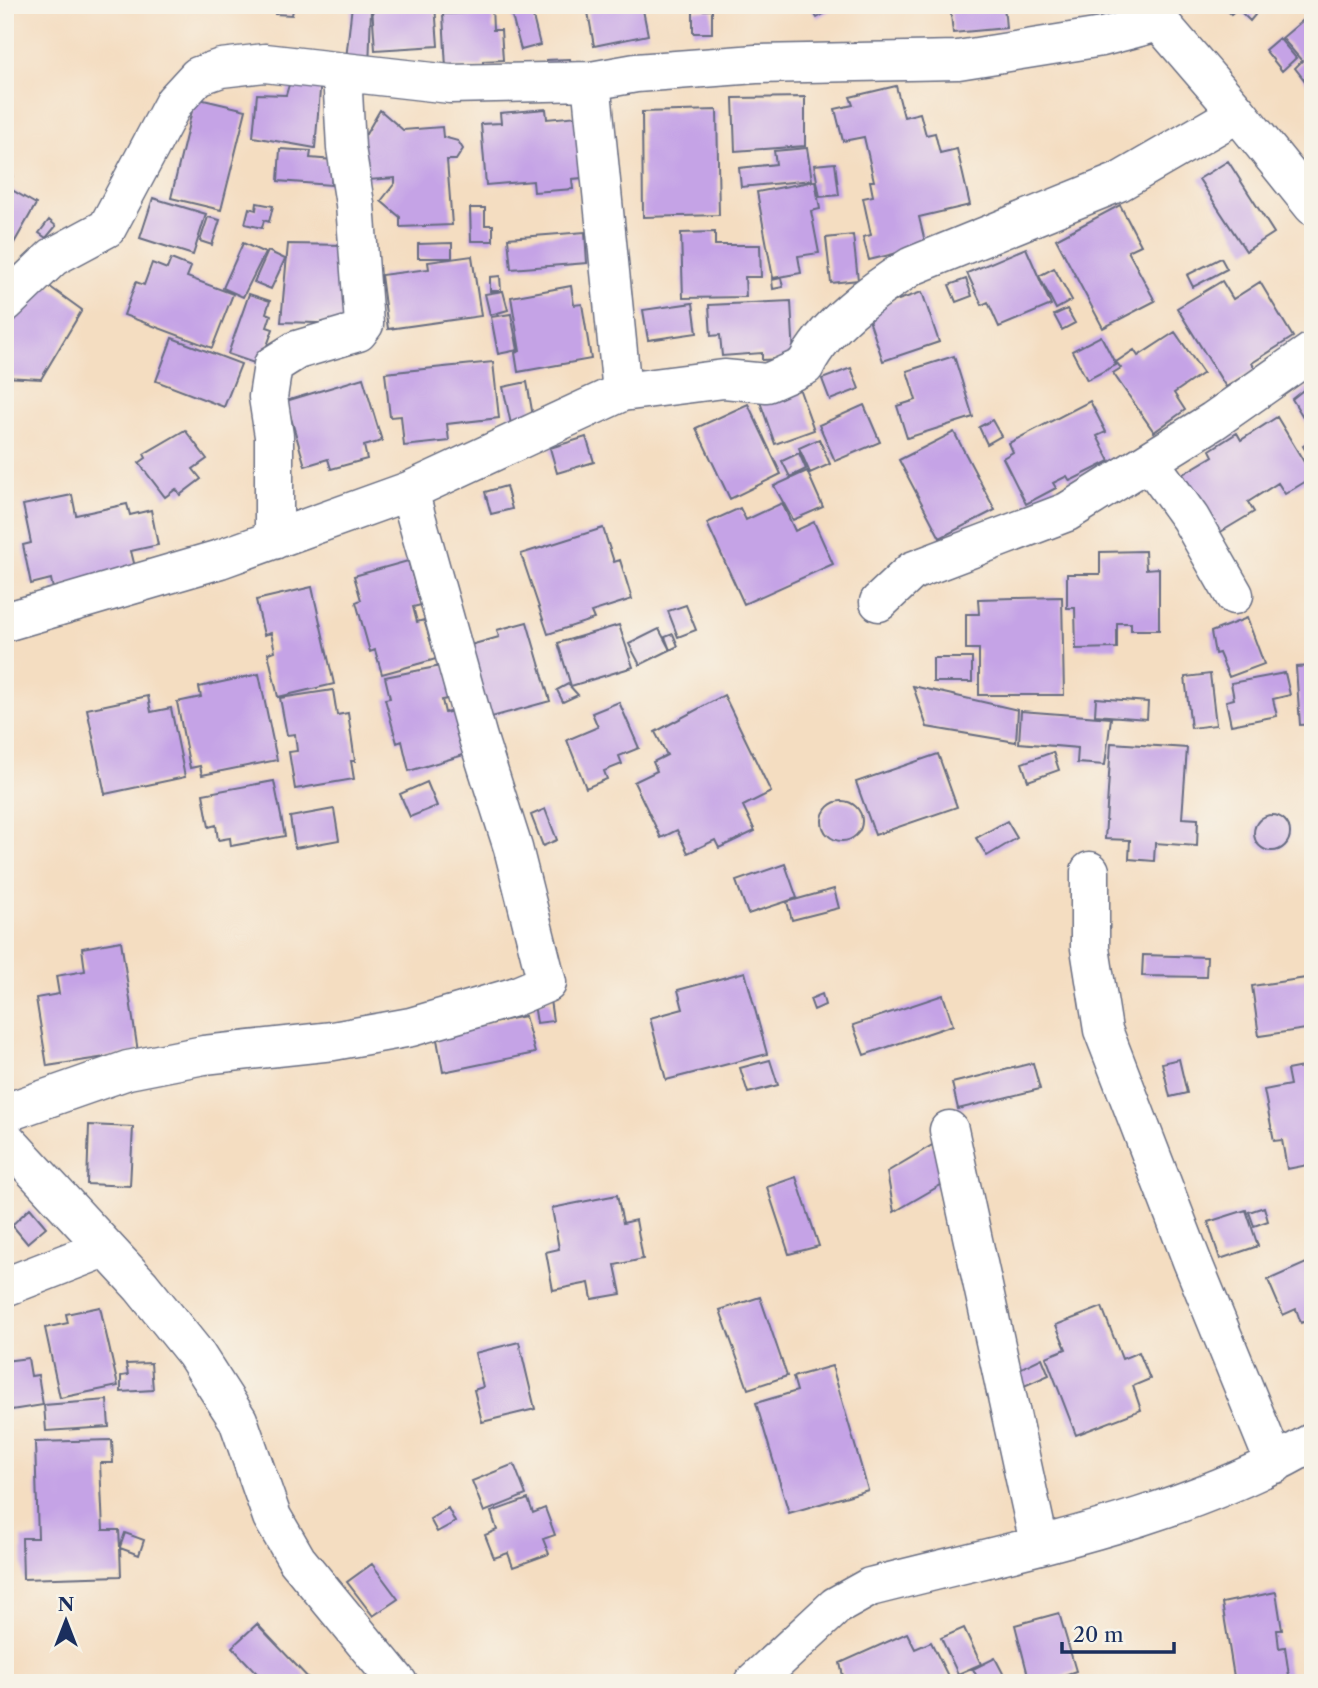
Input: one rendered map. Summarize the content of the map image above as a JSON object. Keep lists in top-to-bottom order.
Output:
{
  "scale_bar": "20 m",
  "north": "top"
}
